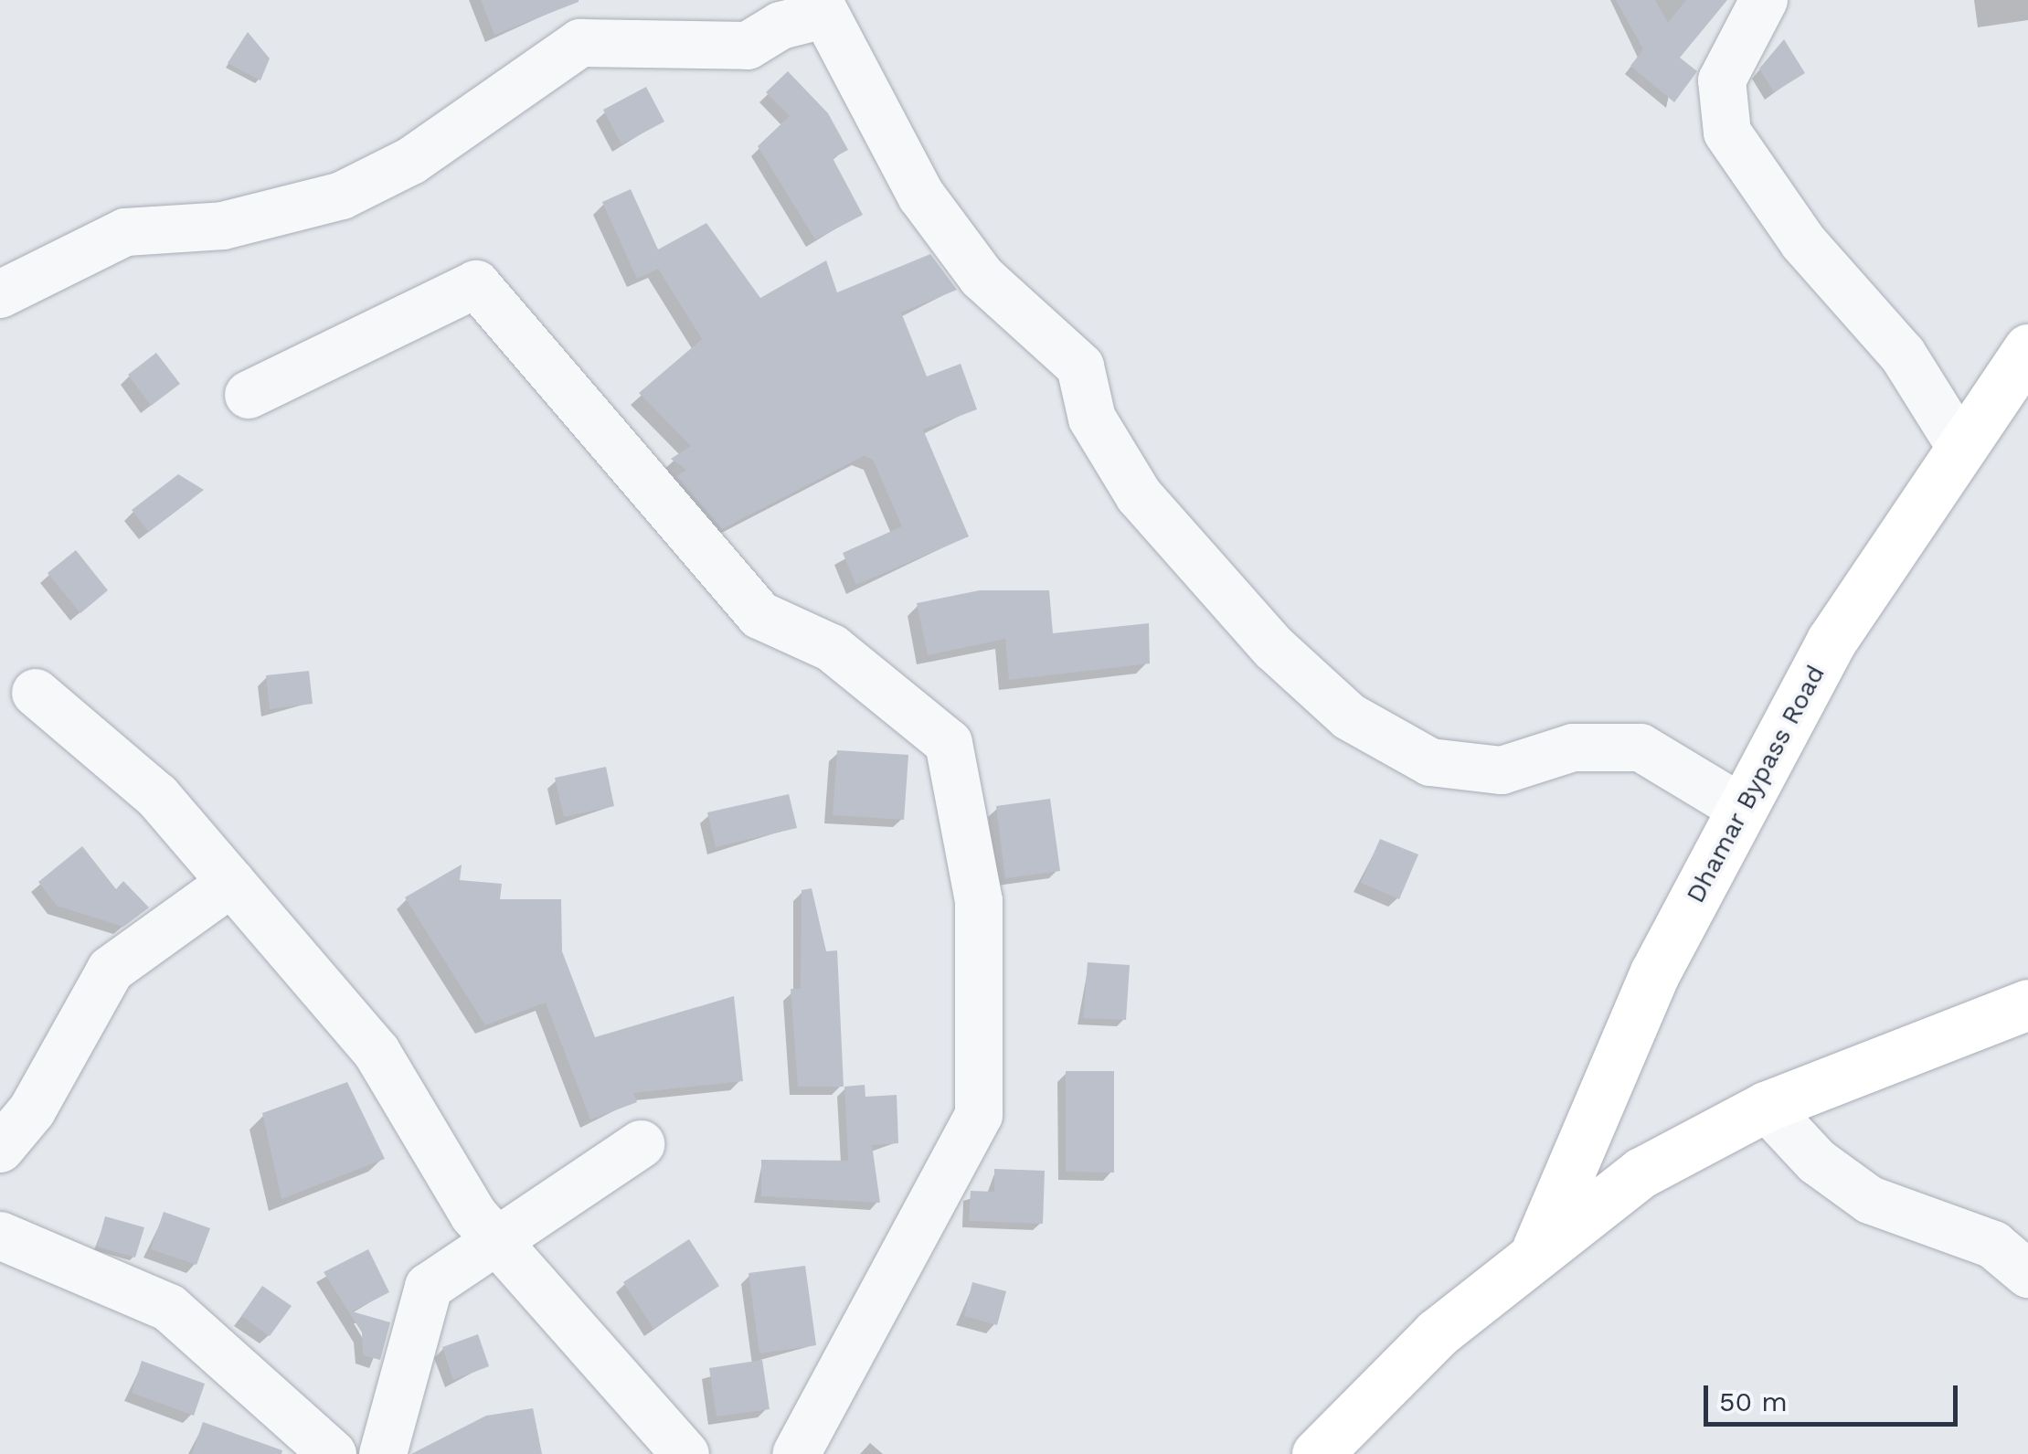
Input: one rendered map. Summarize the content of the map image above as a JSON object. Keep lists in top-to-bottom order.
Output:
{
  "streets": {
    "main road": ["Dhamar Bypass Road"]
  },
  "scale_bar": "50 m"
}
